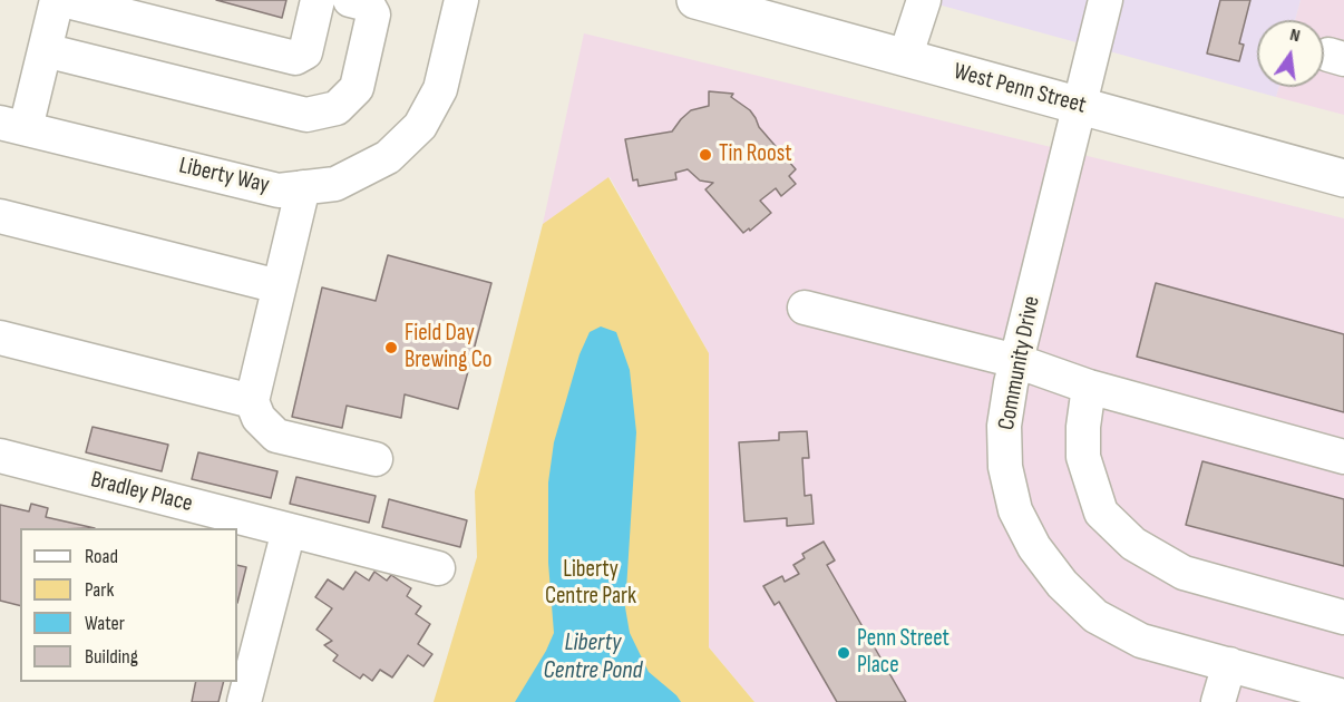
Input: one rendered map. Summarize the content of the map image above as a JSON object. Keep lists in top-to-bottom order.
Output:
{
  "streets": {
    "main road": ["West Penn Street"],
    "street": ["Liberty Way", "Community Drive", "Bradley Place"]
  },
  "crossings": [
    ["West Penn Street", "Community Drive"]
  ],
  "water": ["Liberty Centre Pond"],
  "parks": ["Liberty Centre Park"],
  "places": ["Tin Roost", "Field Day Brewing Co", "Penn Street Place"],
  "legend": [
    "Road",
    "Park",
    "Water",
    "Building"
  ],
  "north": "top"
}
